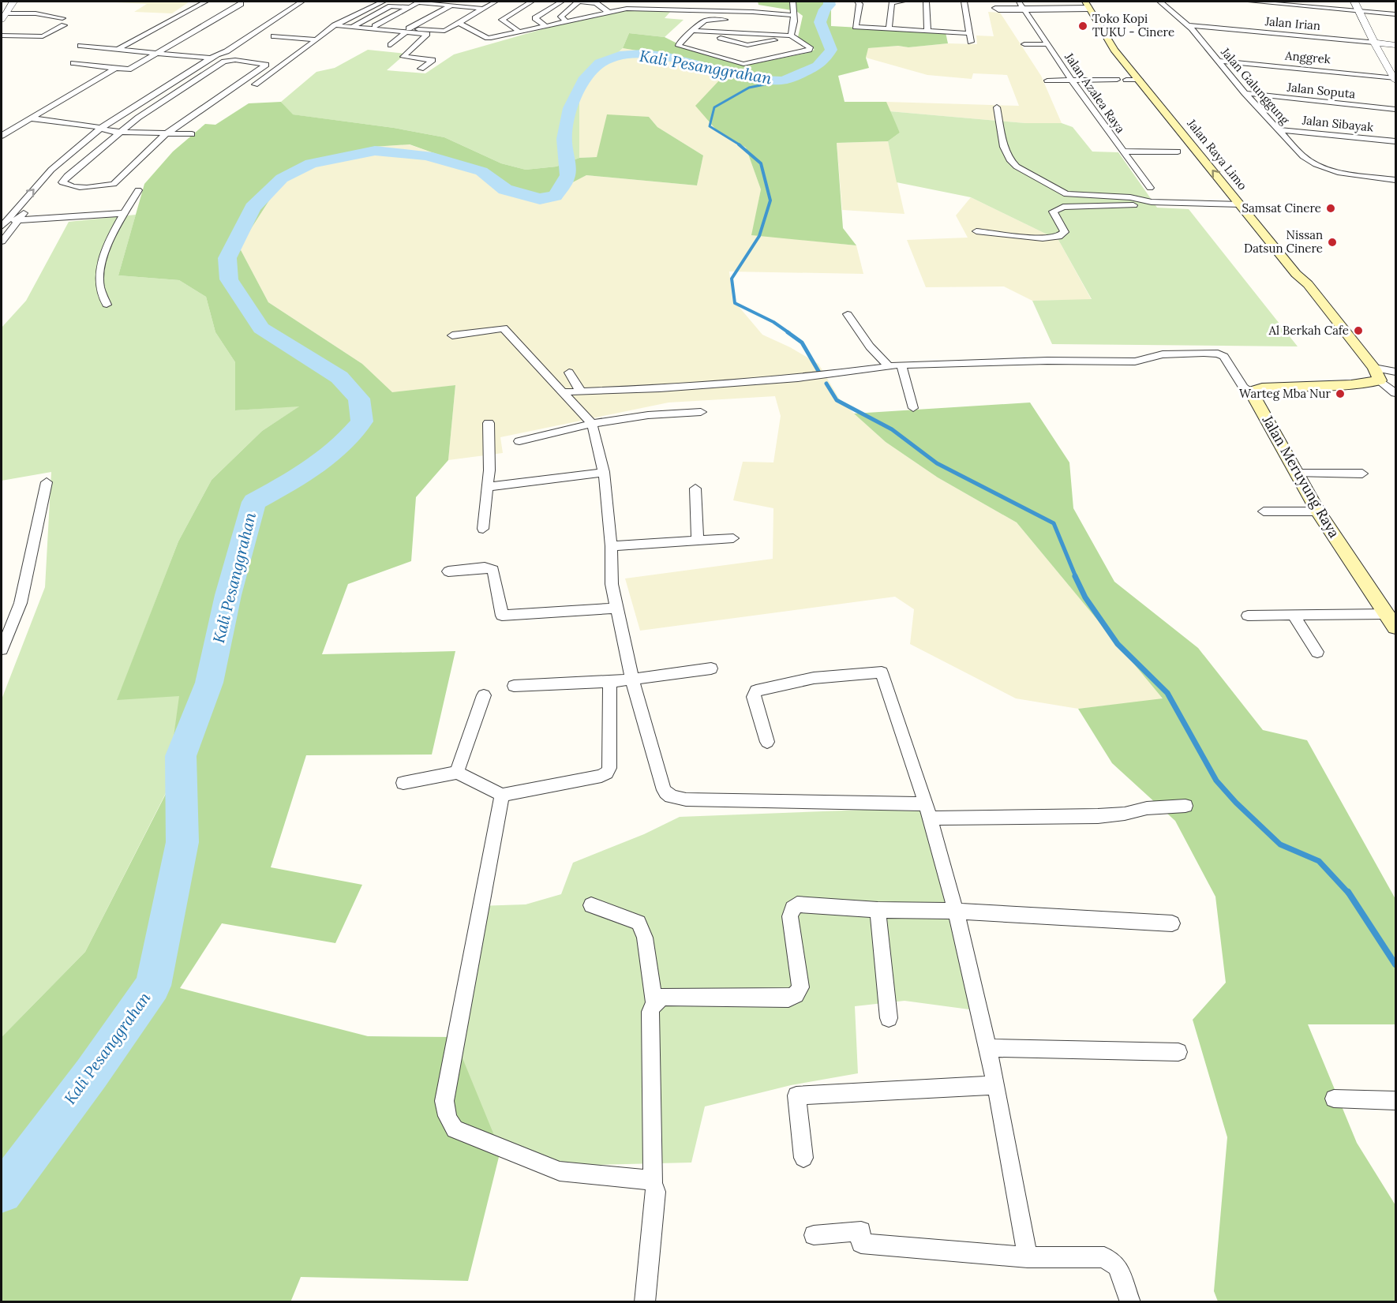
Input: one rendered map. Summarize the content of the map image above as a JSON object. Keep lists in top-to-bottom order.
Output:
{
  "streets": {
    "main road": ["Jalan Raya Limo", "Jalan Meruyung Raya"],
    "street": [
      "Jalan Irian",
      "Anggrek",
      "Jalan Galunggung",
      "Jalan Soputa",
      "Jalan Azalea Raya",
      "Jalan Sibayak"
    ]
  },
  "crossings": [
    ["Jalan Irian", "Jalan Galunggung"],
    ["Anggrek", "Jalan Galunggung"],
    ["Jalan Galunggung", "Jalan Soputa"],
    ["Jalan Galunggung", "Jalan Sibayak"]
  ],
  "water": ["Kali Pesanggrahan"],
  "places": [
    "Toko Kopi TUKU - Cinere",
    "Samsat Cinere",
    "Nissan Datsun Cinere",
    "Al Berkah Cafe",
    "Warteg Mba Nur"
  ]
}
